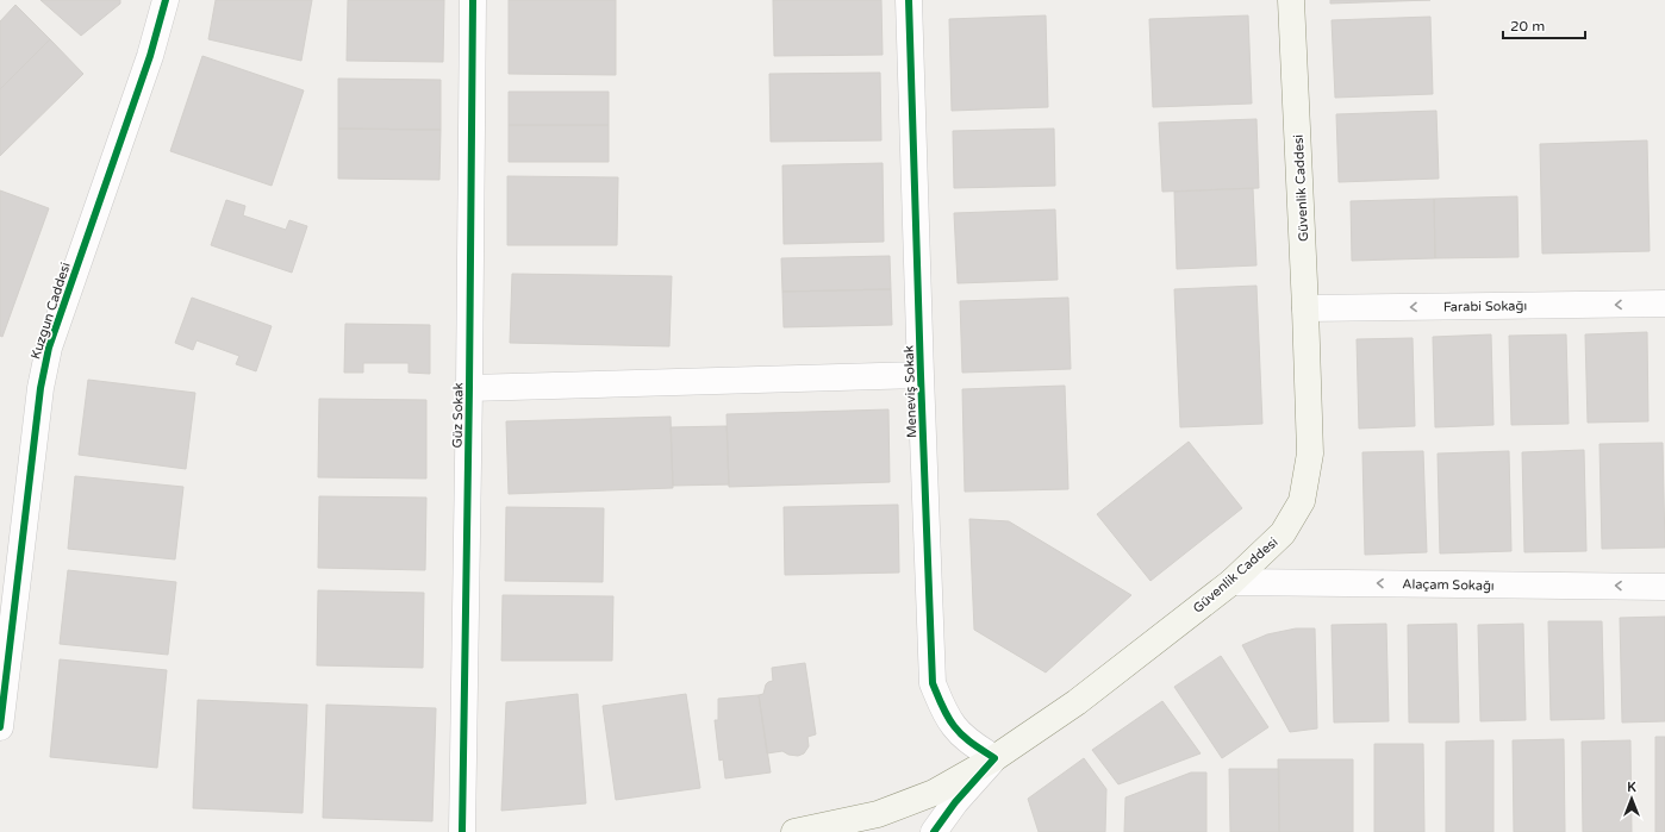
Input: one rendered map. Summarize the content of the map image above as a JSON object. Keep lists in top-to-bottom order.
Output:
{
  "streets": {
    "main road": ["Güvenlik Caddesi"],
    "street": [
      "Farabi Sokağı",
      "Kuzgun Caddesi",
      "Meneviş Sokak",
      "Güz Sokak",
      "Alaçam Sokağı"
    ]
  },
  "crossings": [
    ["Güvenlik Caddesi", "Farabi Sokağı"],
    ["Güvenlik Caddesi", "Meneviş Sokak"],
    ["Güvenlik Caddesi", "Alaçam Sokağı"]
  ],
  "one_way": ["Farabi Sokağı", "Alaçam Sokağı"],
  "scale_bar": "20 m",
  "north": "top"
}
